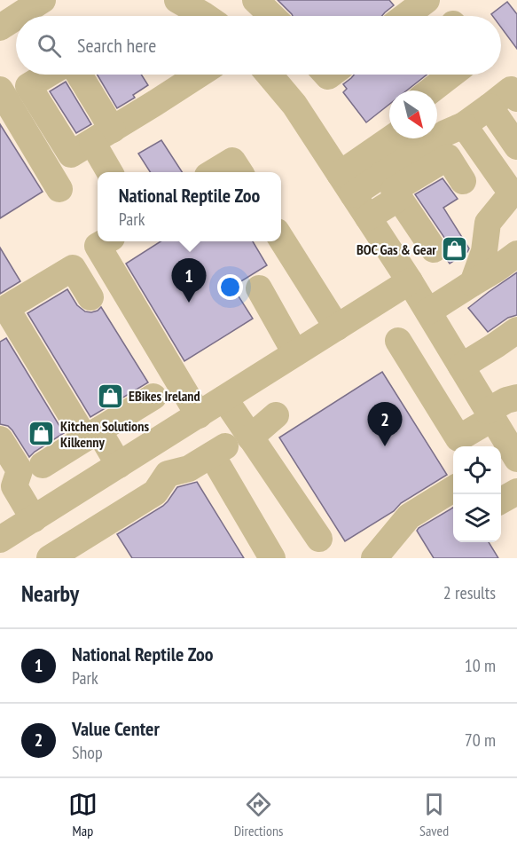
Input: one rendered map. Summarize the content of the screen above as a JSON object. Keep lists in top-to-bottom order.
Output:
{
  "places": {
    "shop": ["BOC Gas & Gear", "EBikes Ireland", "Kitchen Solutions Kilkenny"]
  },
  "north": "bottom right",
  "page": {
    "search": "Search here",
    "popup": ["National Reptile Zoo", "Park"],
    "pins": ["1", "2"],
    "heading": ["Nearby", "2 results"],
    "list": [
      {
        "mark": "1",
        "name": "National Reptile Zoo",
        "note": "Park",
        "value": "10 m"
      },
      {
        "mark": "2",
        "name": "Value Center",
        "note": "Shop",
        "value": "70 m"
      }
    ],
    "nav": ["Map", "Directions", "Saved"]
  }
}
